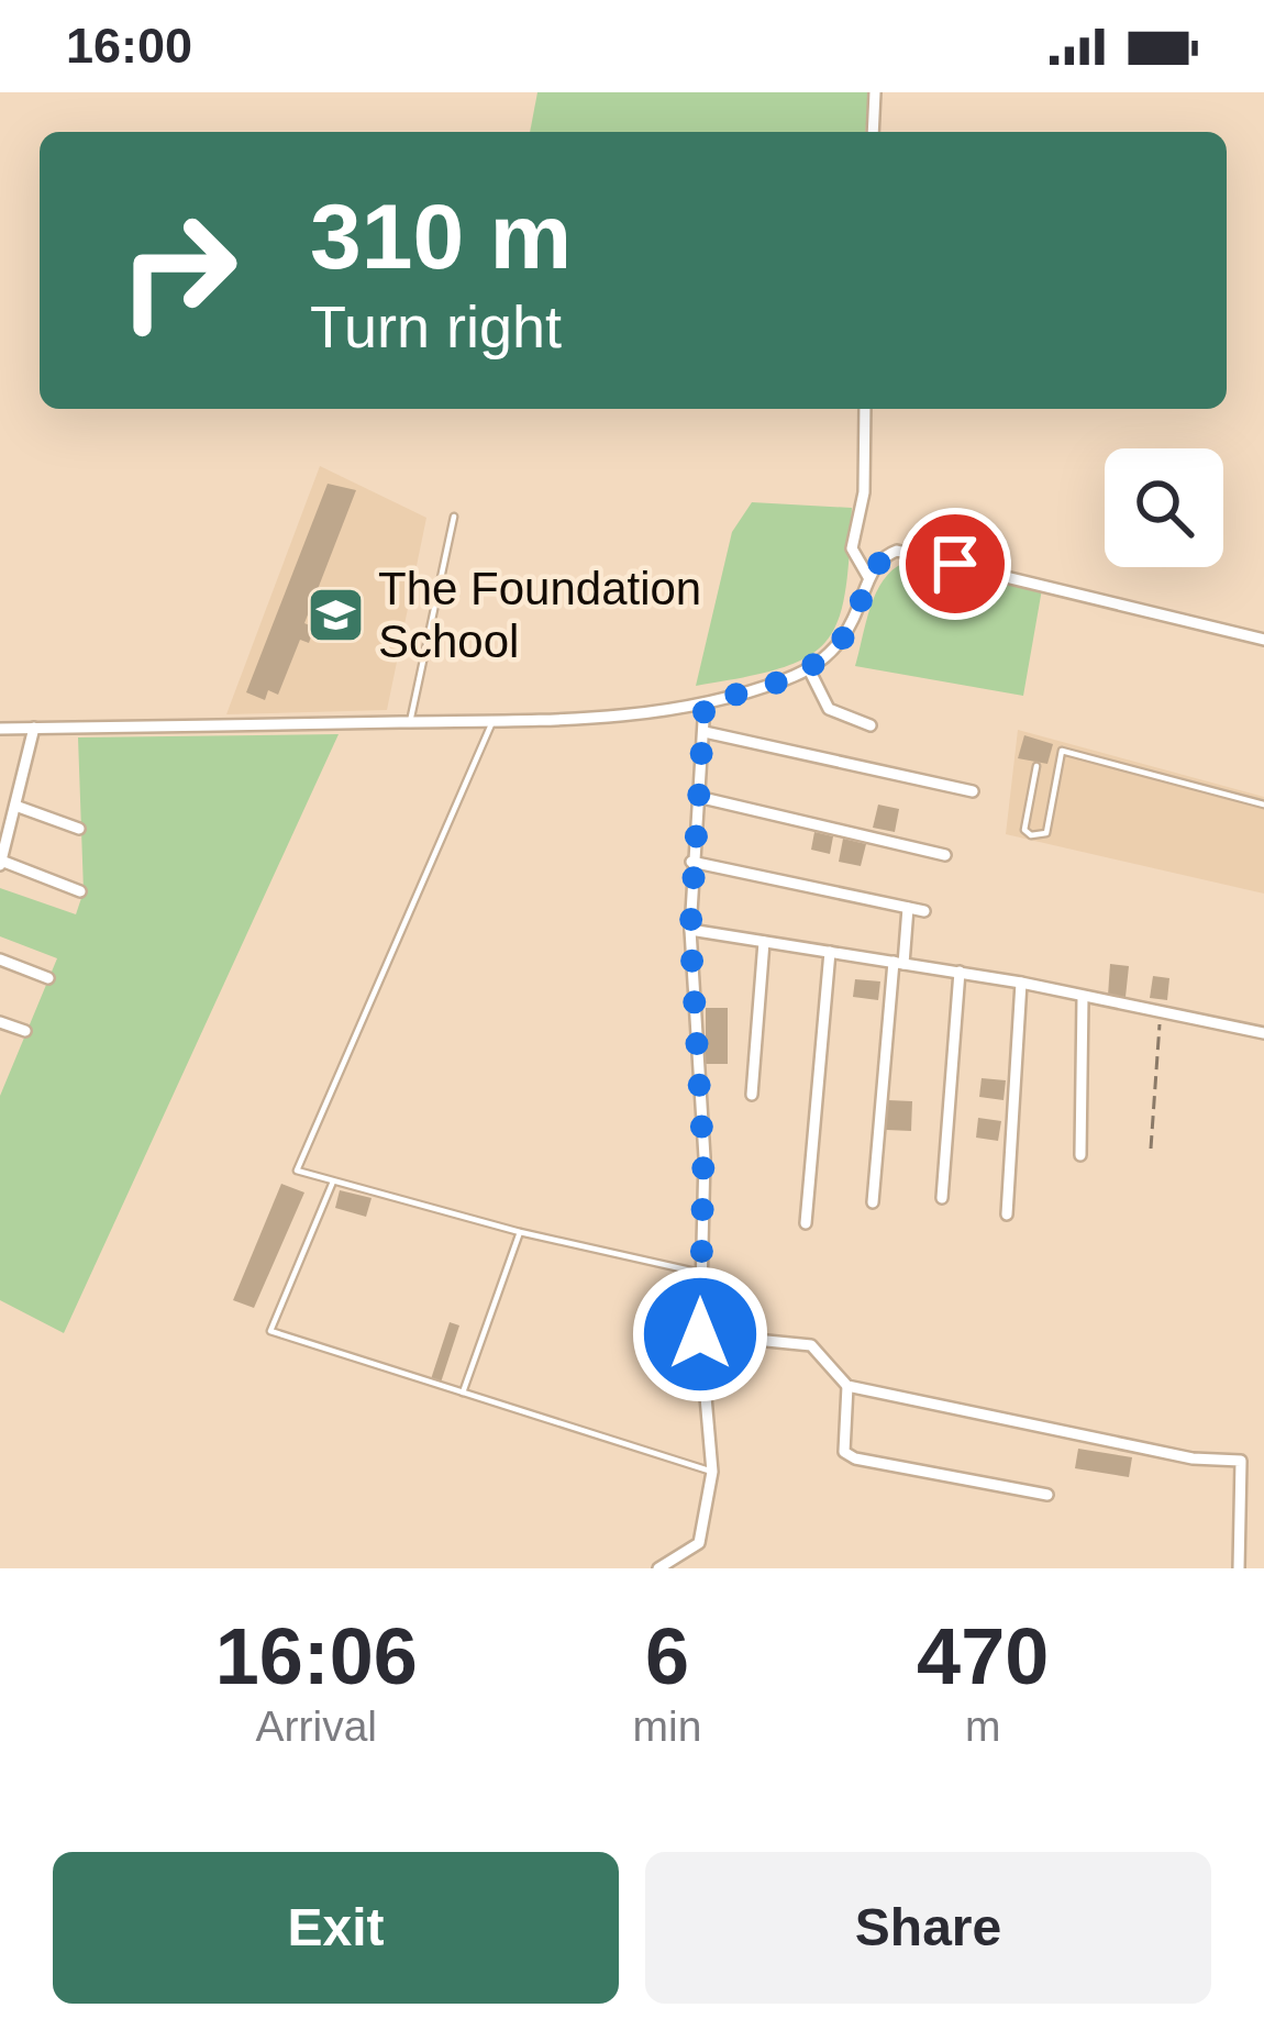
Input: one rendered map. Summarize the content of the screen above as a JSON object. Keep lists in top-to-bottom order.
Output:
{
  "places": {
    "school or university": ["The Foundation School"]
  },
  "page": {
    "status": "16:00",
    "turn": ["310 m", "Turn right"],
    "eta": [
      "16:06",
      "Arrival",
      "6",
      "min",
      "470",
      "m"
    ],
    "buttons": ["Exit", "Share"]
  }
}
